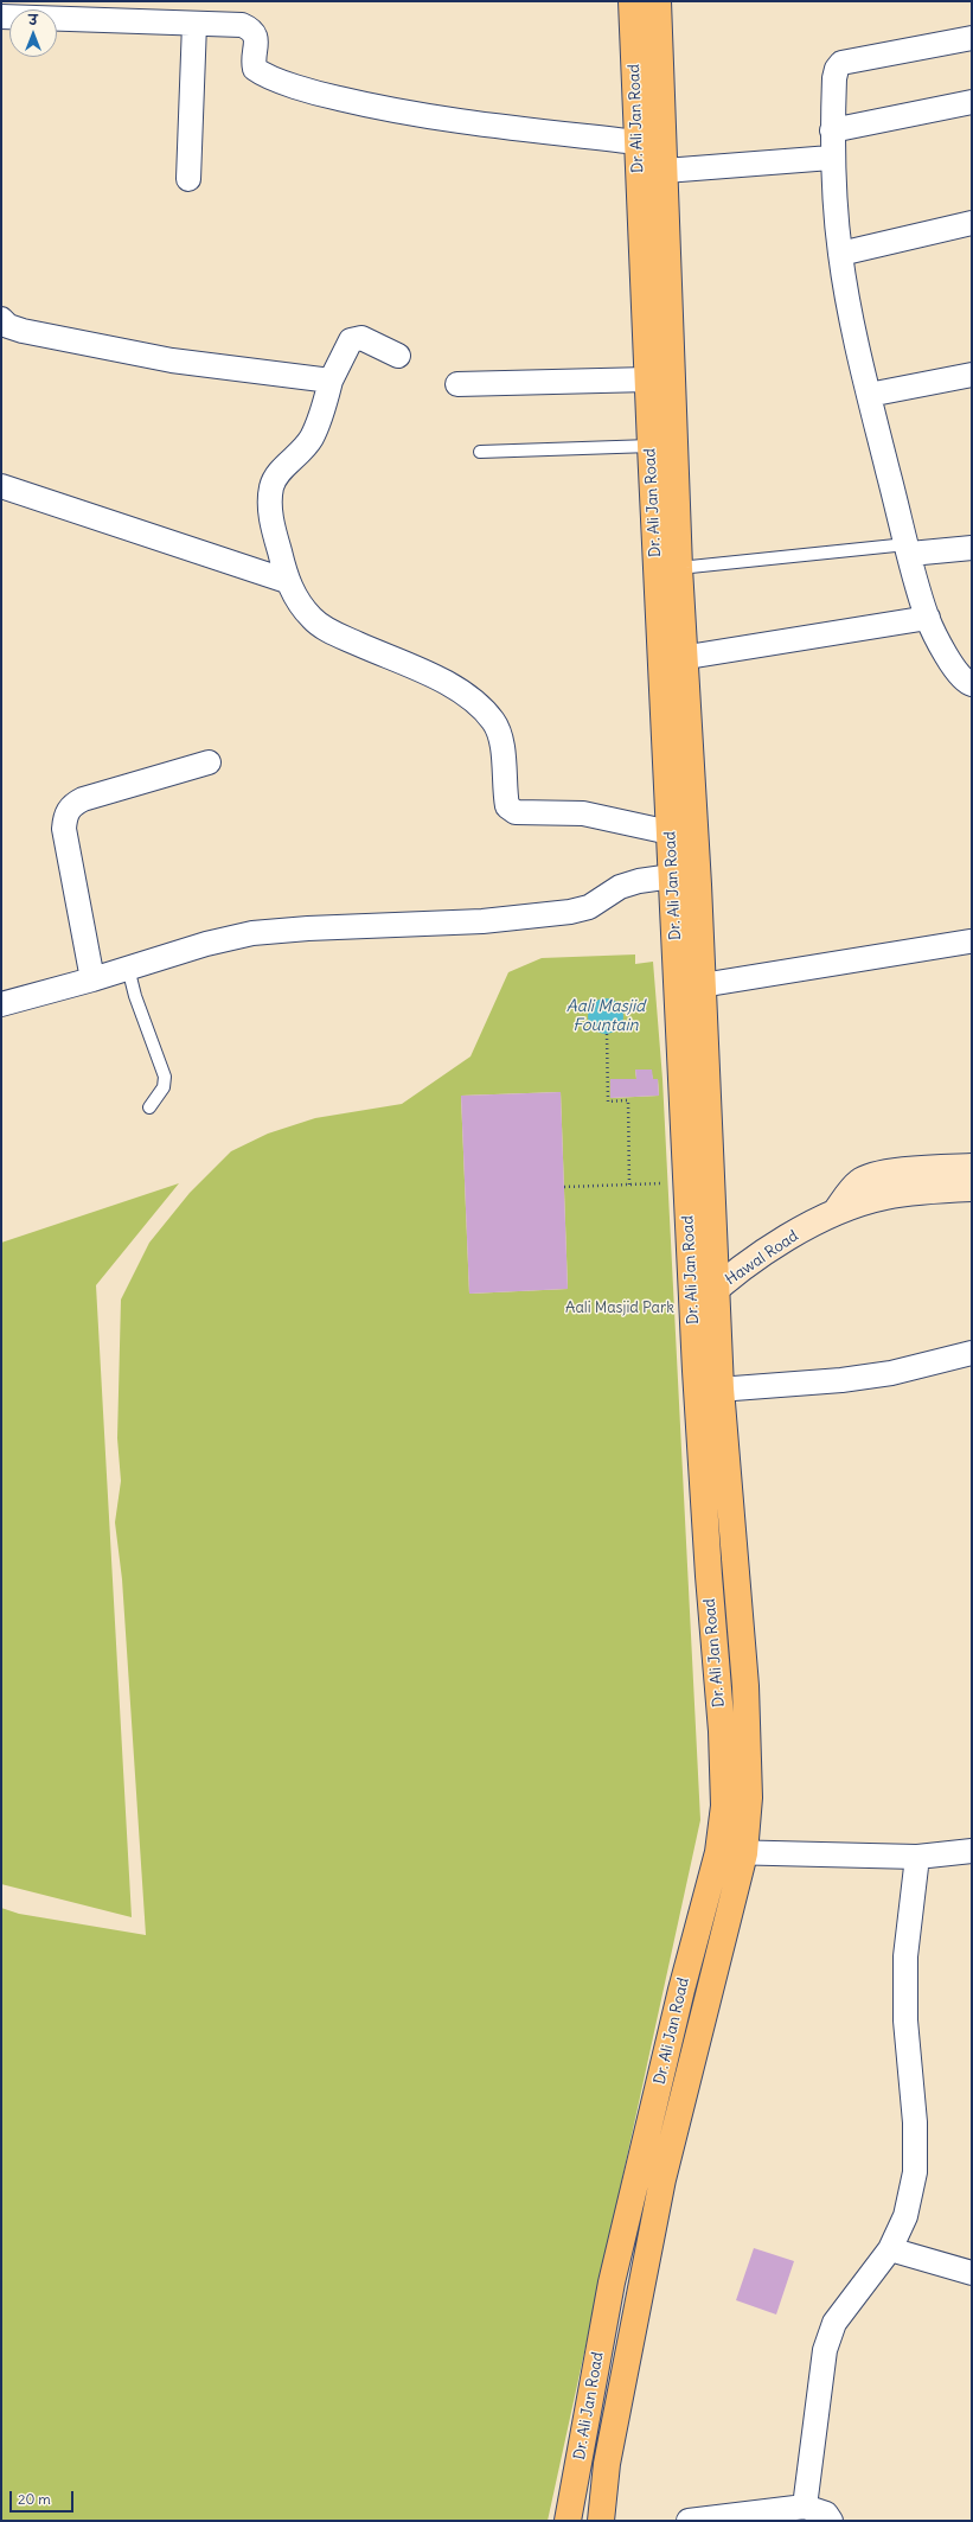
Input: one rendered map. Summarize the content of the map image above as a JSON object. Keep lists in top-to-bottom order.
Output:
{
  "streets": {
    "main road": ["Dr. Ali Jan Road", "Hawal Road"]
  },
  "crossings": [
    ["Dr. Ali Jan Road", "Hawal Road"]
  ],
  "water": ["Aali Masjid Fountain"],
  "parks": ["Aali Masjid Park"],
  "scale_bar": "20 m",
  "north": "top"
}
